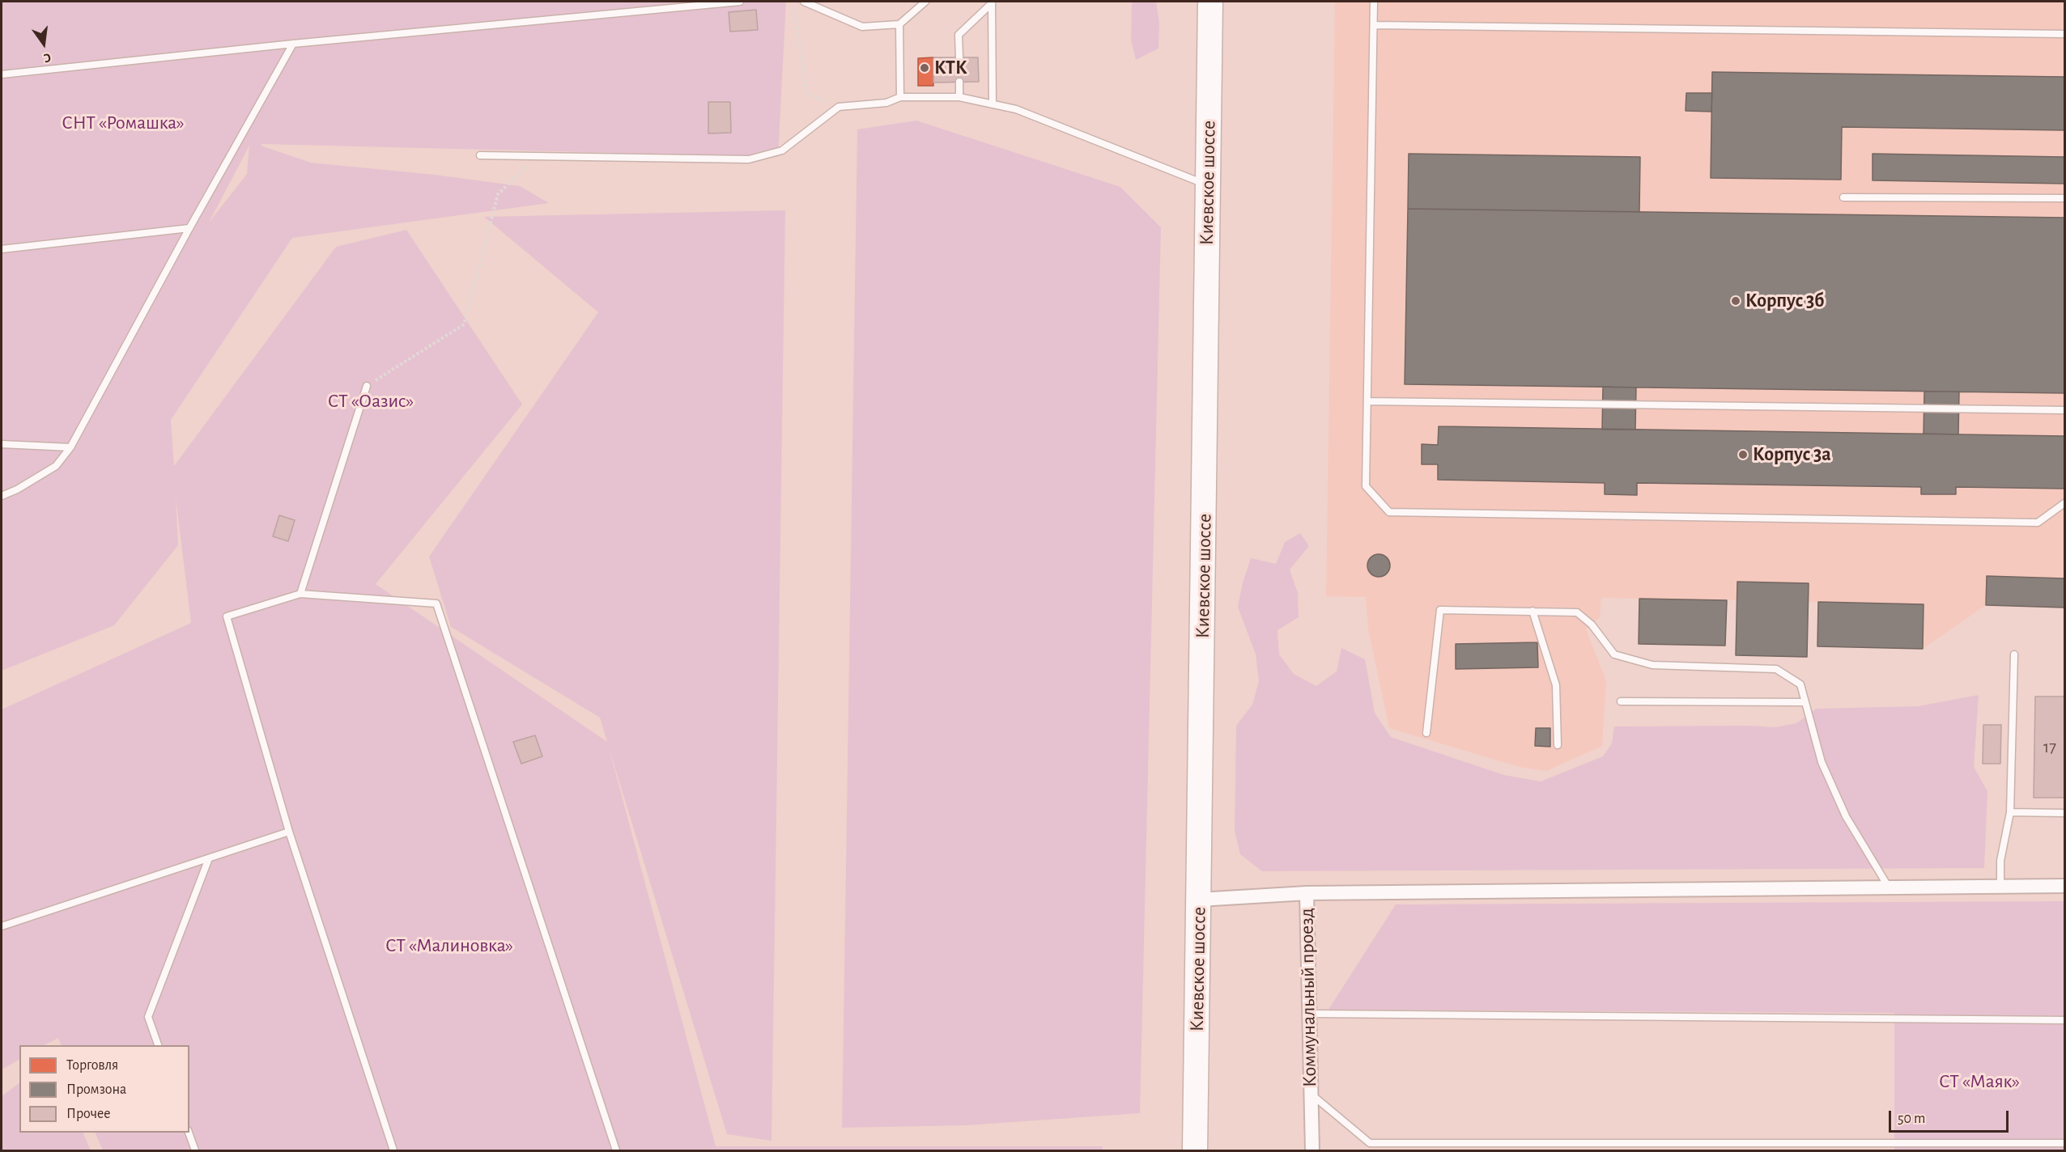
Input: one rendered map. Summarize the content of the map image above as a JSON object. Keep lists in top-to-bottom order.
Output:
{
  "streets": {
    "highway": ["Киевское шоссе"],
    "street": ["Коммунальный проезд"]
  },
  "crossings": [
    ["Киевское шоссе", "Коммунальный проезд"]
  ],
  "parks": [
    "СНТ «Ромашка»",
    "СТ «Оазис»",
    "СТ «Малиновка»",
    "СТ «Маяк»"
  ],
  "places": ["КТК", "Корпус 3б", "Корпус 3a"],
  "house_numbers": ["17"],
  "legend": ["Торговля", "Промзона", "Прочее"],
  "scale_bar": "50 m",
  "north": "bottom"
}
